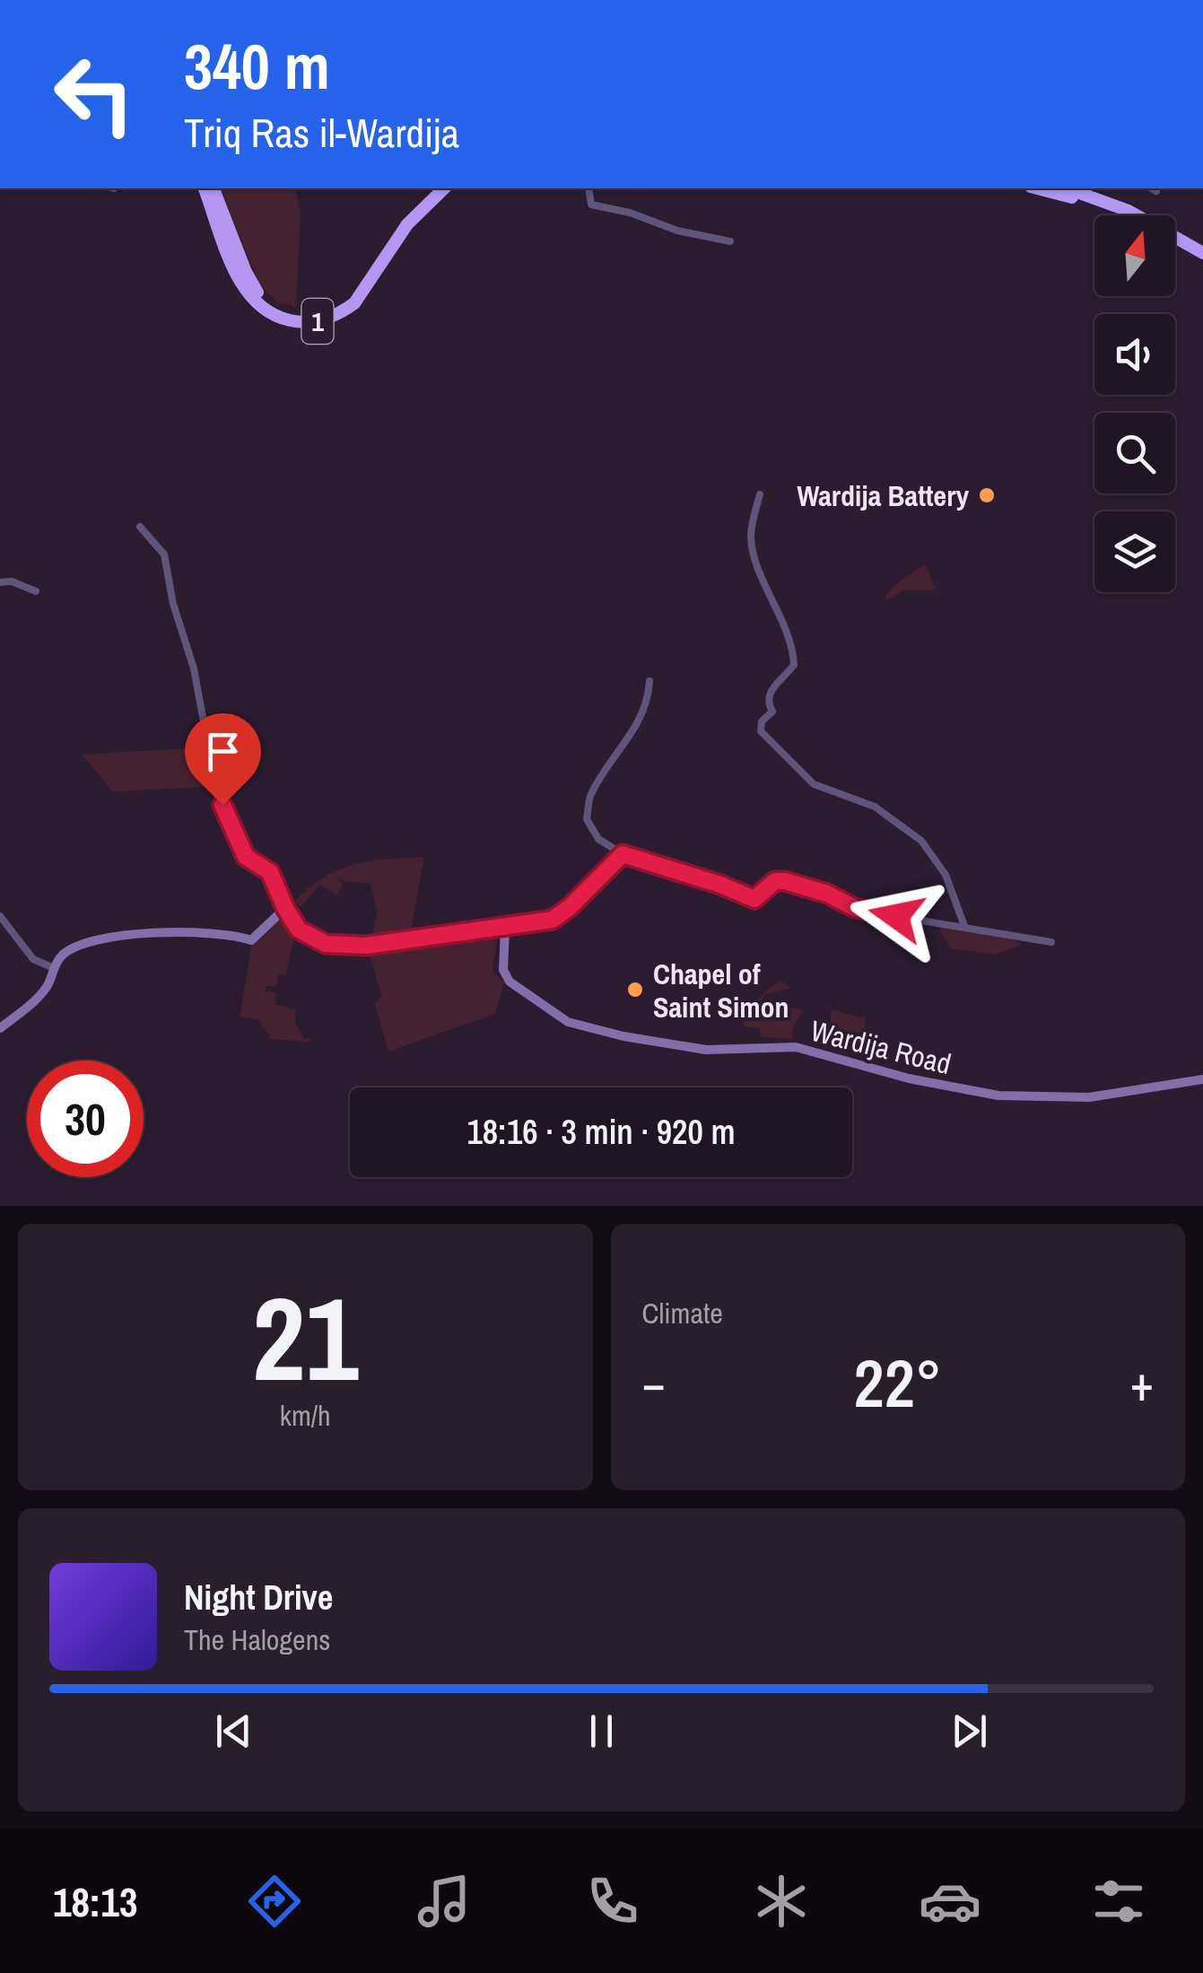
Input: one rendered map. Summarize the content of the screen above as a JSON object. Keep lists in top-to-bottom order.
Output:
{
  "streets": {
    "highway": ["1"],
    "street": ["Wardija Road"]
  },
  "places": ["Wardija Battery", "Chapel of Saint Simon"],
  "north": "top",
  "page": {
    "turn": ["340 m", "Triq Ras il-Wardija"],
    "limit": "30",
    "trip": "18:16 · 3 min · 920 m",
    "tile": [
      ["21", "km/h"],
      "Climate"
    ],
    "heat": ["−", "22°", "+"],
    "song": ["Night Drive", "The Halogens"],
    "tabs": "18:13"
  }
}
